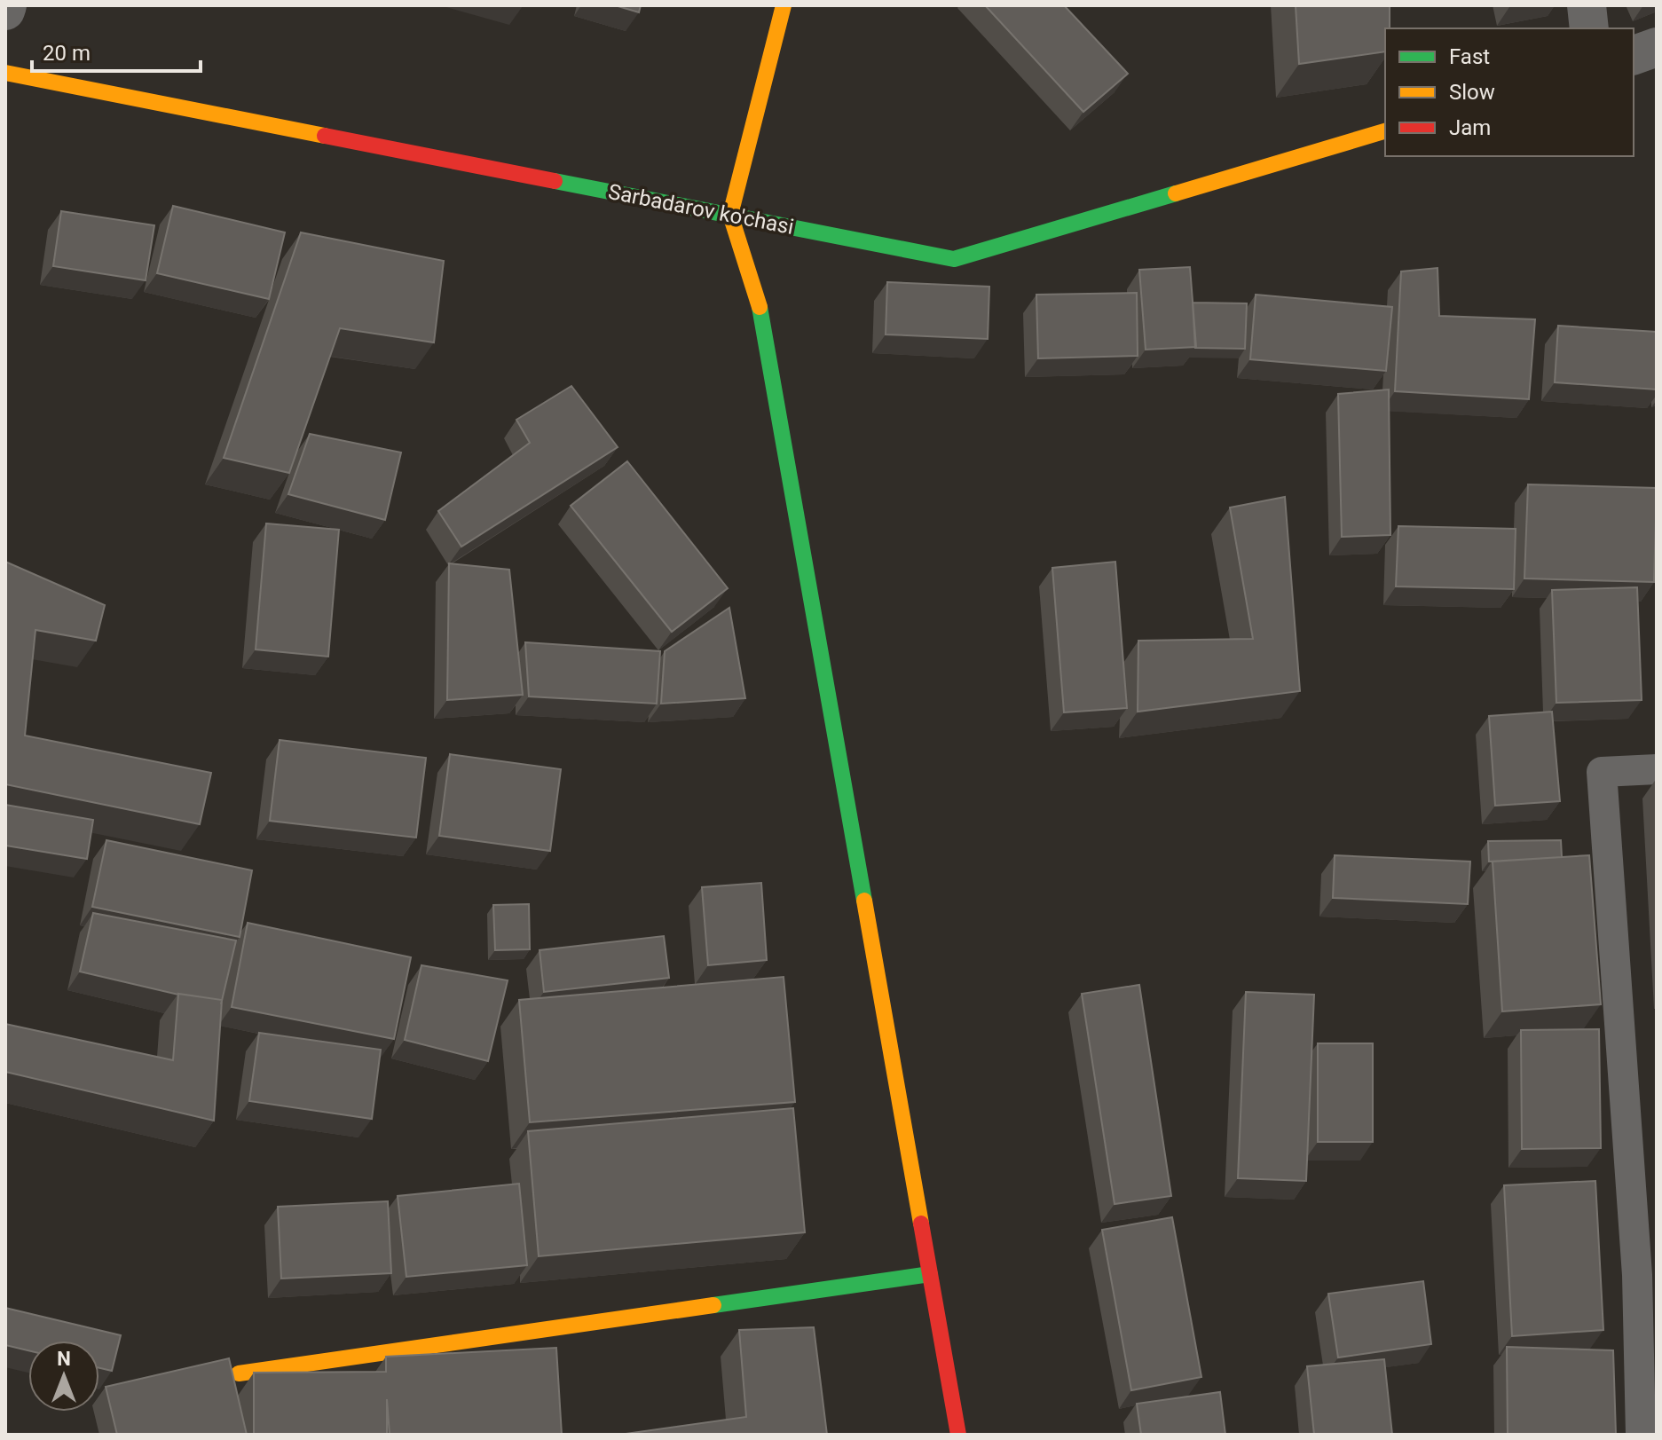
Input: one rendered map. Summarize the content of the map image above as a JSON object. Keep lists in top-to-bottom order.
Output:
{
  "streets": {
    "street": ["Sarbadarov ko'chasi"]
  },
  "legend": ["Fast", "Slow", "Jam"],
  "scale_bar": "20 m",
  "north": "top"
}
